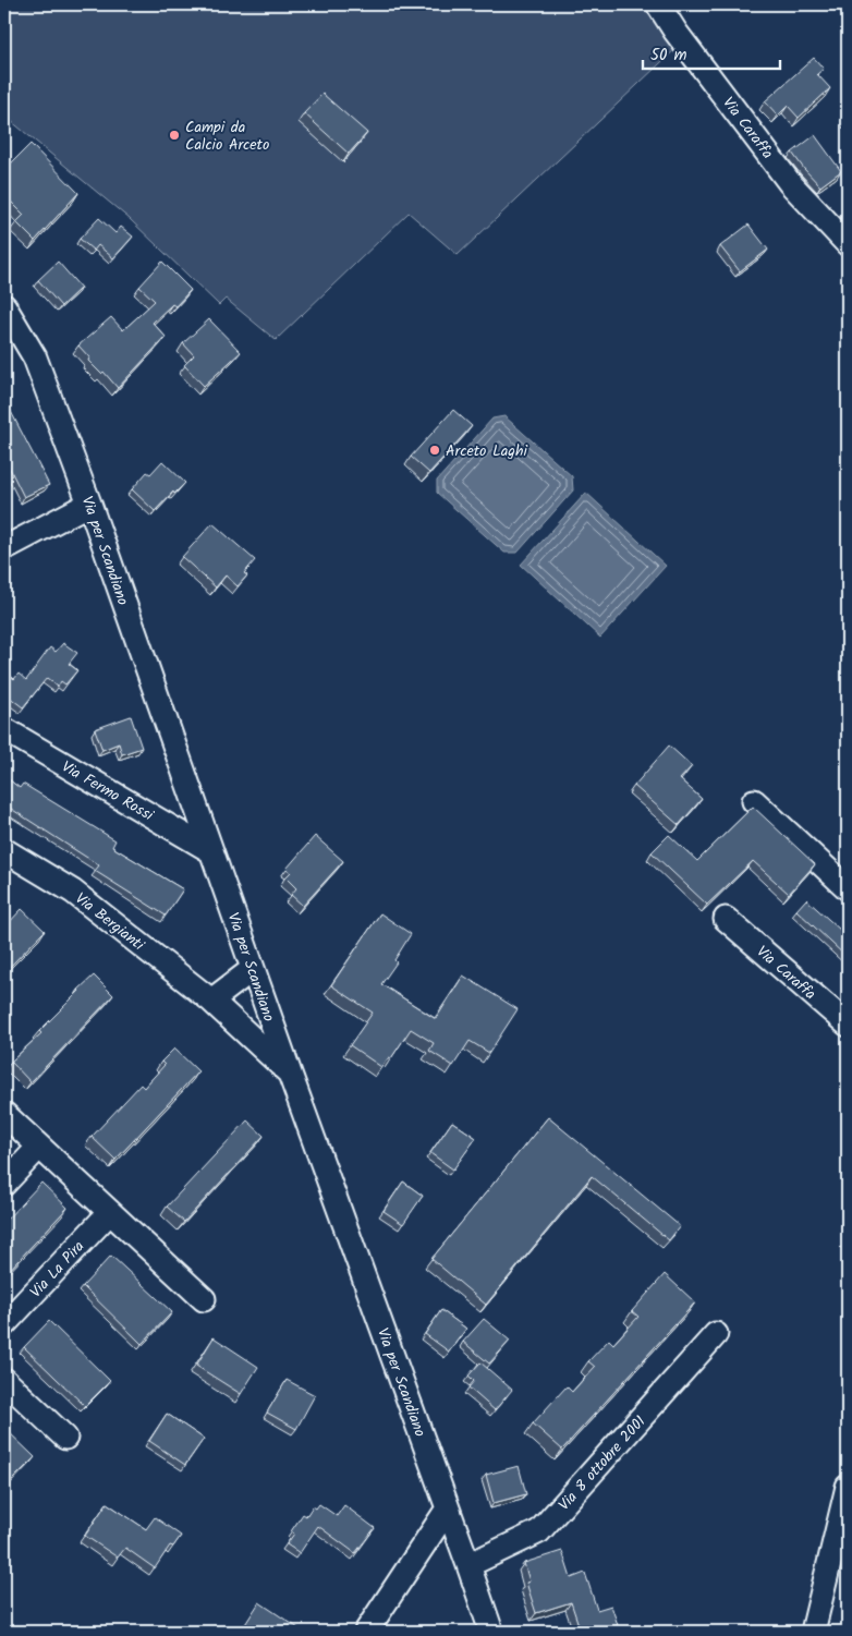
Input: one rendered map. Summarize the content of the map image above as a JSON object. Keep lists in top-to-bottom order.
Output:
{
  "streets": {
    "street": [
      "Via Caraffa",
      "Via per Scandiano",
      "Via Fermo Rossi",
      "Via Bergianti",
      "Via La Pira",
      "Via 8 ottobre 2001"
    ]
  },
  "crossings": [
    ["Via per Scandiano", "Via Fermo Rossi"],
    ["Via per Scandiano", "Via Bergianti"],
    ["Via per Scandiano", "Via 8 ottobre 2001"]
  ],
  "places": ["Campi da Calcio Arceto", "Arceto Laghi"],
  "scale_bar": "50 m"
}
